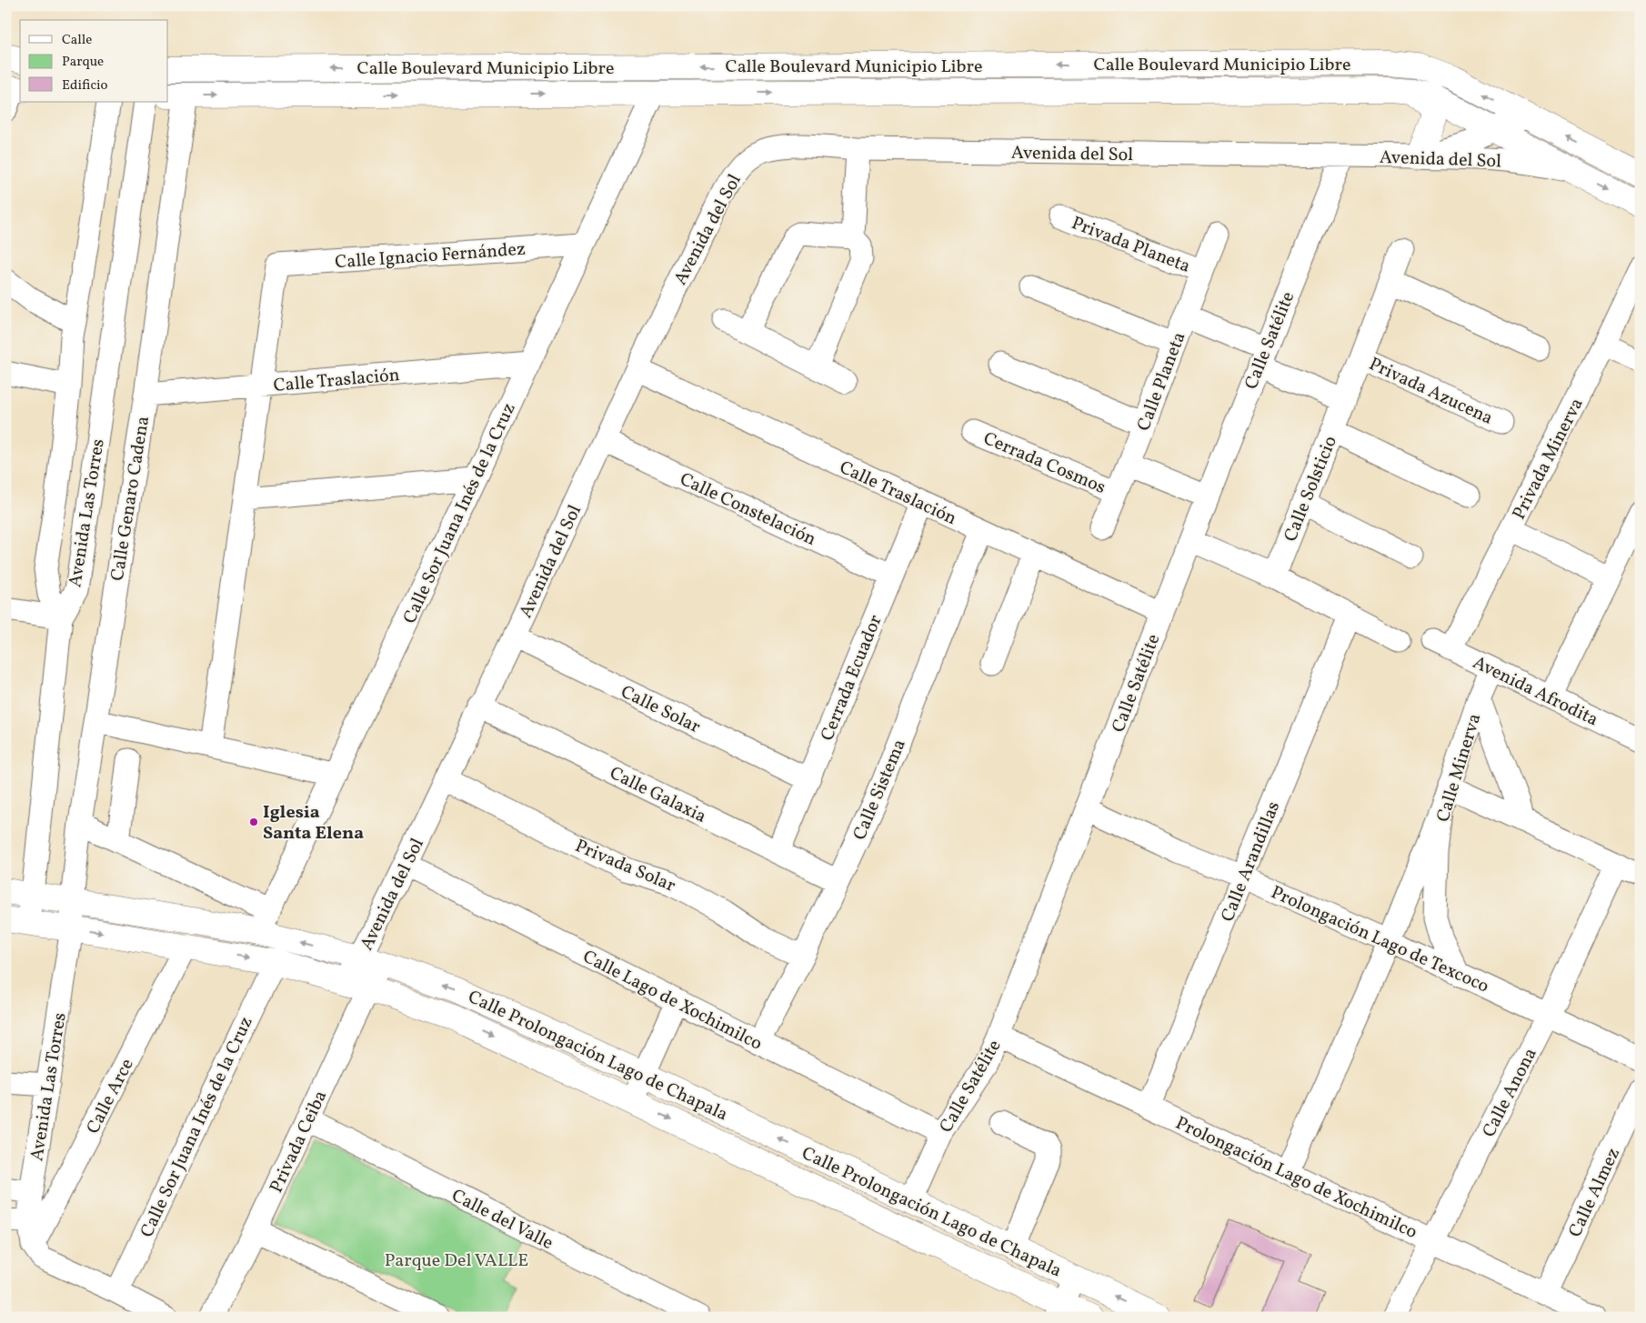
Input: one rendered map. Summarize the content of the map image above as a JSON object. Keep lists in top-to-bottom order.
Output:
{
  "streets": {
    "main road": ["Calle Boulevard Municipio Libre", "Calle Prolongación Lago de Chapala"],
    "street": [
      "Avenida del Sol",
      "Privada Planeta",
      "Calle Ignacio Fernández",
      "Calle Satélite",
      "Calle Traslación",
      "Calle Planeta",
      "Privada Azucena",
      "Privada Minerva",
      "Cerrada Cosmos",
      "Calle Solsticio",
      "Calle Genaro Cadena",
      "Calle Constelación",
      "Avenida Las Torres",
      "Calle Sor Juana Inés de la Cruz",
      "Cerrada Ecuador",
      "Avenida Afrodita",
      "Calle Solar",
      "Calle Minerva",
      "Calle Sistema",
      "Calle Galaxia",
      "Calle Arandillas",
      "Privada Solar",
      "Prolongación Lago de Texcoco",
      "Calle Lago de Xochimilco",
      "Calle Anona",
      "Calle Arce",
      "Privada Ceiba",
      "Prolongación Lago de Xochimilco",
      "Calle Almez",
      "Calle del Valle"
    ]
  },
  "crossings": [
    ["Calle Boulevard Municipio Libre", "Avenida del Sol"],
    ["Calle Boulevard Municipio Libre", "Calle Genaro Cadena"],
    ["Calle Boulevard Municipio Libre", "Calle Sor Juana Inés de la Cruz"],
    ["Avenida del Sol", "Calle Satélite"],
    ["Avenida del Sol", "Calle Traslación"],
    ["Avenida del Sol", "Calle Constelación"],
    ["Avenida del Sol", "Calle Solar"],
    ["Avenida del Sol", "Calle Galaxia"],
    ["Avenida del Sol", "Privada Solar"],
    ["Avenida del Sol", "Calle Lago de Xochimilco"],
    ["Avenida del Sol", "Calle Prolongación Lago de Chapala"],
    ["Avenida del Sol", "Privada Ceiba"],
    ["Privada Planeta", "Calle Planeta"],
    ["Calle Ignacio Fernández", "Calle Traslación"],
    ["Calle Ignacio Fernández", "Calle Sor Juana Inés de la Cruz"],
    ["Calle Satélite", "Calle Traslación"],
    ["Calle Satélite", "Prolongación Lago de Texcoco"],
    ["Calle Satélite", "Calle Lago de Xochimilco"],
    ["Calle Satélite", "Calle Prolongación Lago de Chapala"],
    ["Calle Satélite", "Prolongación Lago de Xochimilco"],
    ["Calle Traslación", "Calle Genaro Cadena"],
    ["Calle Traslación", "Calle Sor Juana Inés de la Cruz"],
    ["Calle Traslación", "Cerrada Ecuador"],
    ["Calle Traslación", "Calle Sistema"],
    ["Calle Planeta", "Cerrada Cosmos"],
    ["Privada Azucena", "Calle Solsticio"],
    ["Privada Minerva", "Avenida Afrodita"],
    ["Calle Genaro Cadena", "Avenida Las Torres"],
    ["Calle Genaro Cadena", "Calle Prolongación Lago de Chapala"],
    ["Calle Constelación", "Cerrada Ecuador"],
    ["Avenida Las Torres", "Calle Sor Juana Inés de la Cruz"],
    ["Avenida Las Torres", "Calle Prolongación Lago de Chapala"],
    ["Avenida Las Torres", "Calle Arce"],
    ["Calle Sor Juana Inés de la Cruz", "Calle Prolongación Lago de Chapala"],
    ["Cerrada Ecuador", "Calle Solar"],
    ["Cerrada Ecuador", "Calle Galaxia"],
    ["Avenida Afrodita", "Calle Minerva"],
    ["Calle Minerva", "Prolongación Lago de Texcoco"],
    ["Calle Sistema", "Calle Galaxia"],
    ["Calle Sistema", "Privada Solar"],
    ["Calle Sistema", "Calle Lago de Xochimilco"],
    ["Calle Arandillas", "Prolongación Lago de Texcoco"],
    ["Calle Arandillas", "Prolongación Lago de Xochimilco"],
    ["Prolongación Lago de Texcoco", "Calle Anona"],
    ["Calle Prolongación Lago de Chapala", "Calle Arce"],
    ["Calle Prolongación Lago de Chapala", "Privada Ceiba"],
    ["Calle Anona", "Prolongación Lago de Xochimilco"],
    ["Privada Ceiba", "Calle del Valle"],
    ["Prolongación Lago de Xochimilco", "Calle Almez"]
  ],
  "parks": ["Parque Del VALLE"],
  "places": ["Iglesia Santa Elena"],
  "legend": ["Calle", "Parque", "Edificio"]
}
